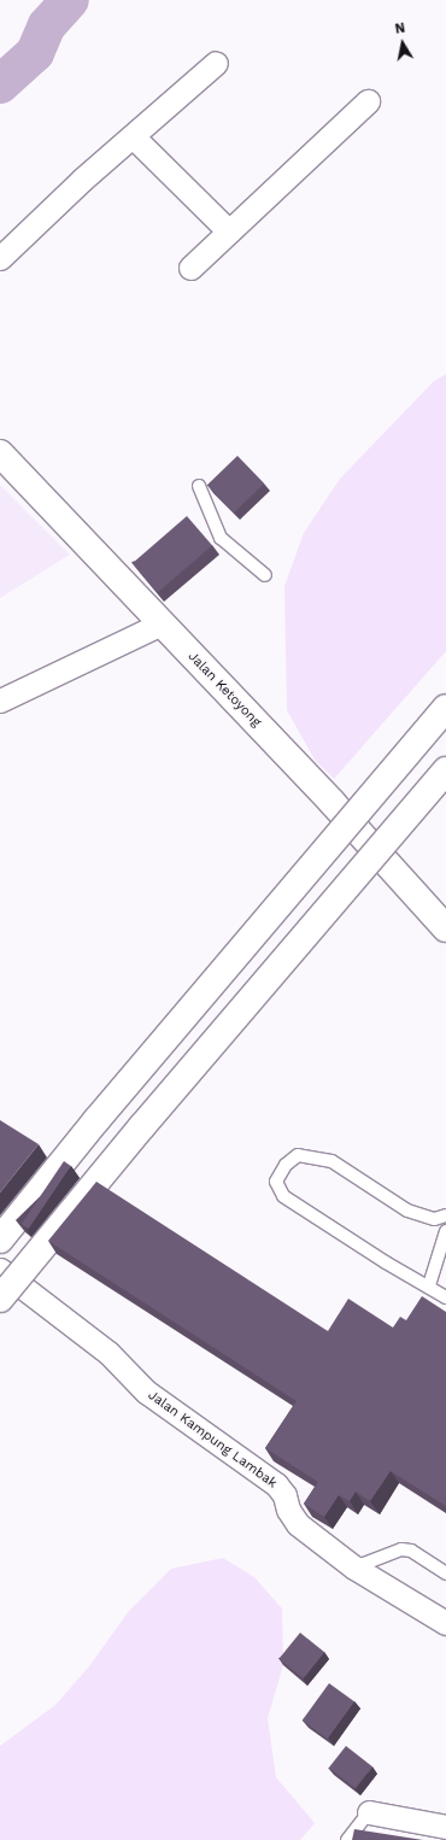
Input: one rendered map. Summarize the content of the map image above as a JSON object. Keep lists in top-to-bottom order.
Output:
{
  "streets": {
    "main road": ["Jalan Ketoyong"],
    "street": ["Jalan Kampung Lambak"]
  },
  "north": "top"
}
